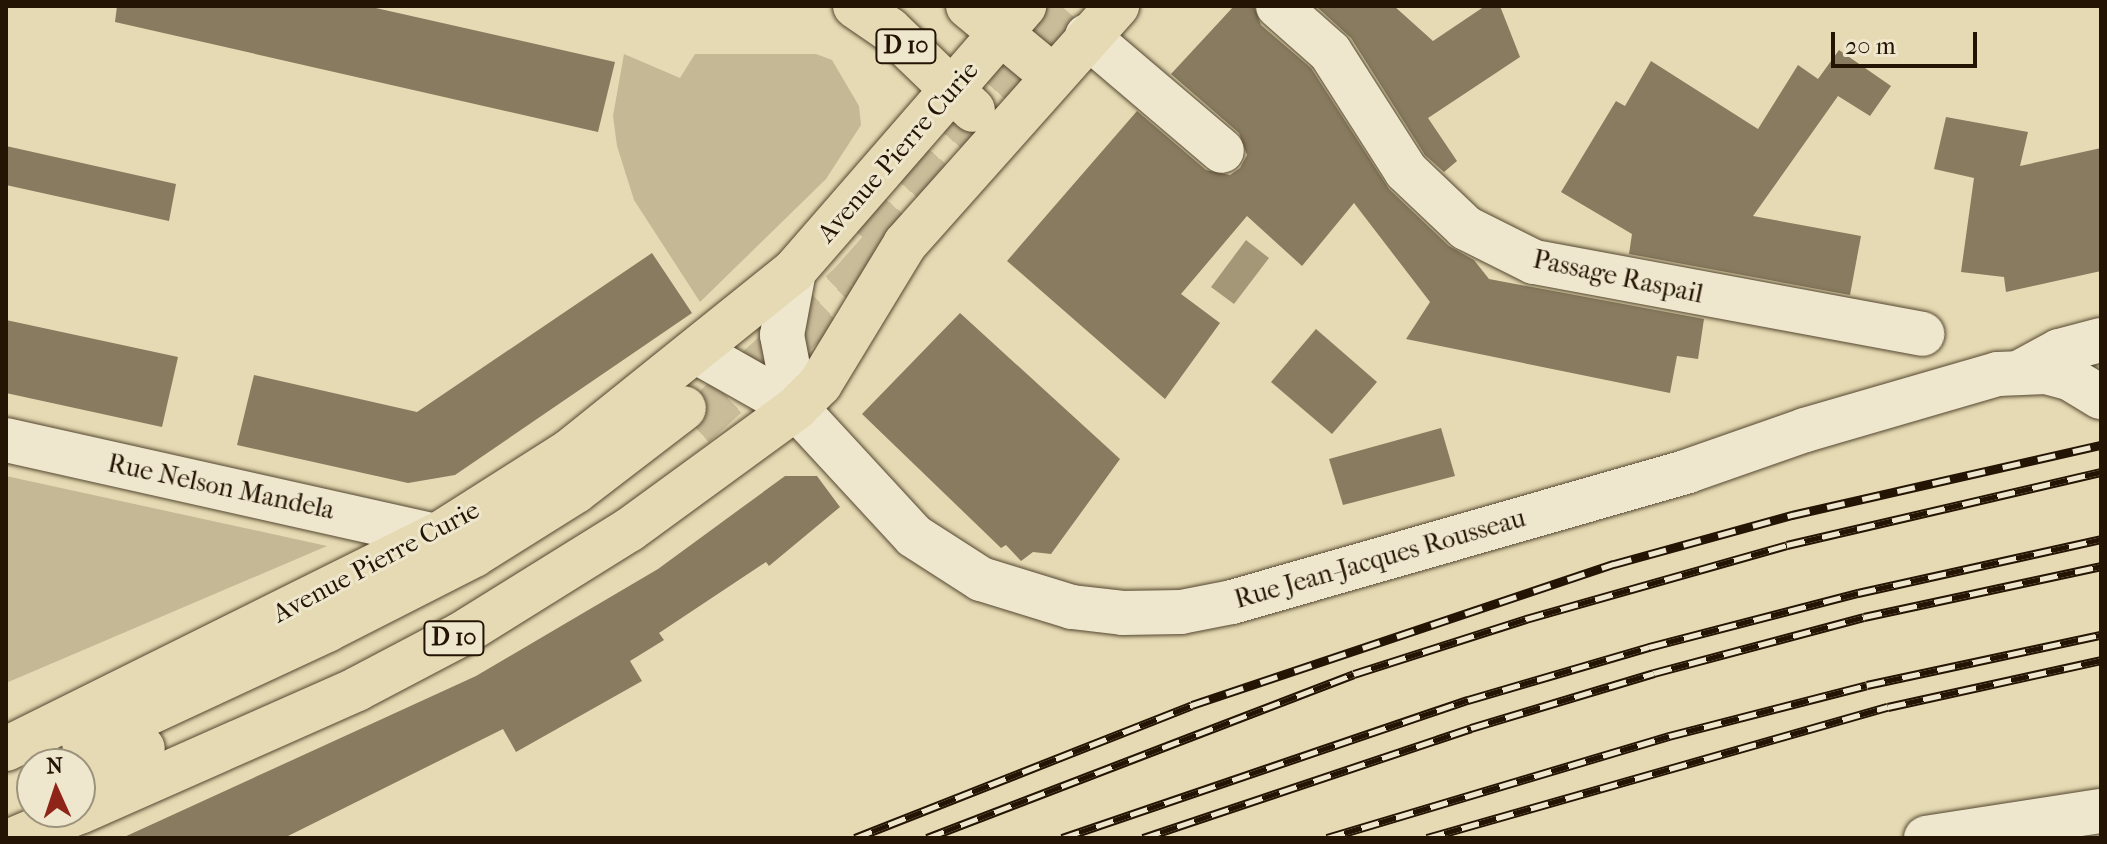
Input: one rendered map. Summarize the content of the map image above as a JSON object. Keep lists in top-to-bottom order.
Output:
{
  "streets": {
    "main road": ["D 10", "Avenue Pierre Curie"],
    "street": ["Passage Raspail", "Rue Nelson Mandela", "Rue Jean-Jacques Rousseau"]
  },
  "crossings": [
    ["D 10", "Avenue Pierre Curie"],
    ["D 10", "Rue Jean-Jacques Rousseau"],
    ["Avenue Pierre Curie", "Rue Nelson Mandela"],
    ["Avenue Pierre Curie", "Rue Jean-Jacques Rousseau"]
  ],
  "scale_bar": "20 m",
  "north": "top"
}
